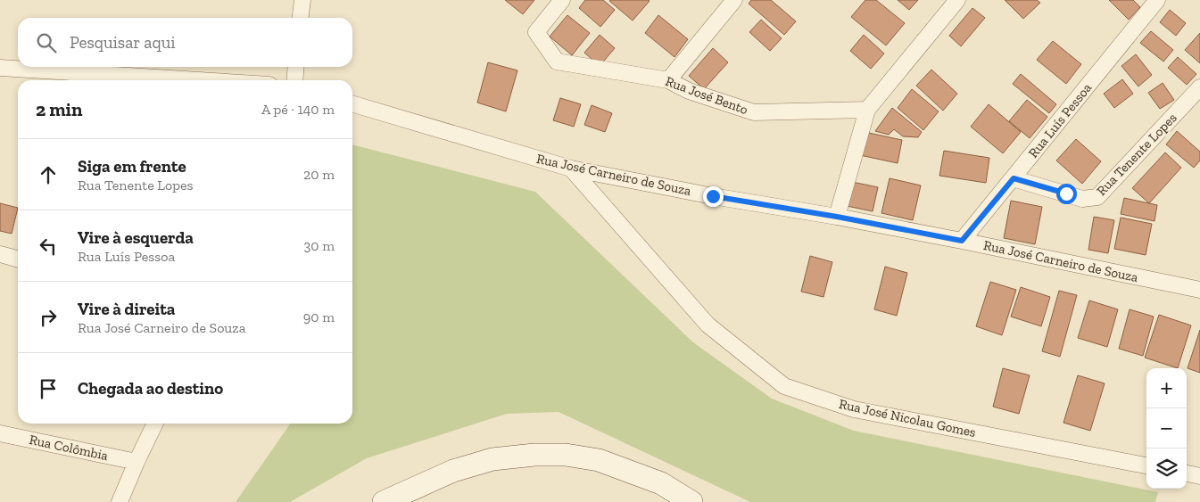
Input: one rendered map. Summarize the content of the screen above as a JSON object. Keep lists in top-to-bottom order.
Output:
{
  "streets": {
    "street": [
      "Rua José Bento",
      "Rua Luís Pessoa",
      "Rua Tenente Lopes",
      "Rua José Carneiro de Souza",
      "Rua José Nicolau Gomes",
      "Rua Colômbia"
    ]
  },
  "crossings": [
    ["Rua Luís Pessoa", "Rua Tenente Lopes"],
    ["Rua Luís Pessoa", "Rua José Carneiro de Souza"],
    ["Rua José Carneiro de Souza", "Rua José Nicolau Gomes"]
  ],
  "page": {
    "search": "Pesquisar aqui",
    "heading": ["2 min", "A pé · 140 m"],
    "list": [
      ["Siga em frente", "Rua Tenente Lopes", "20 m"],
      ["Vire à esquerda", "Rua Luís Pessoa", "30 m"],
      ["Vire à direita", "Rua José Carneiro de Souza", "90 m"],
      "Chegada ao destino"
    ],
    "map_buttons": ["+", "−"]
  }
}
